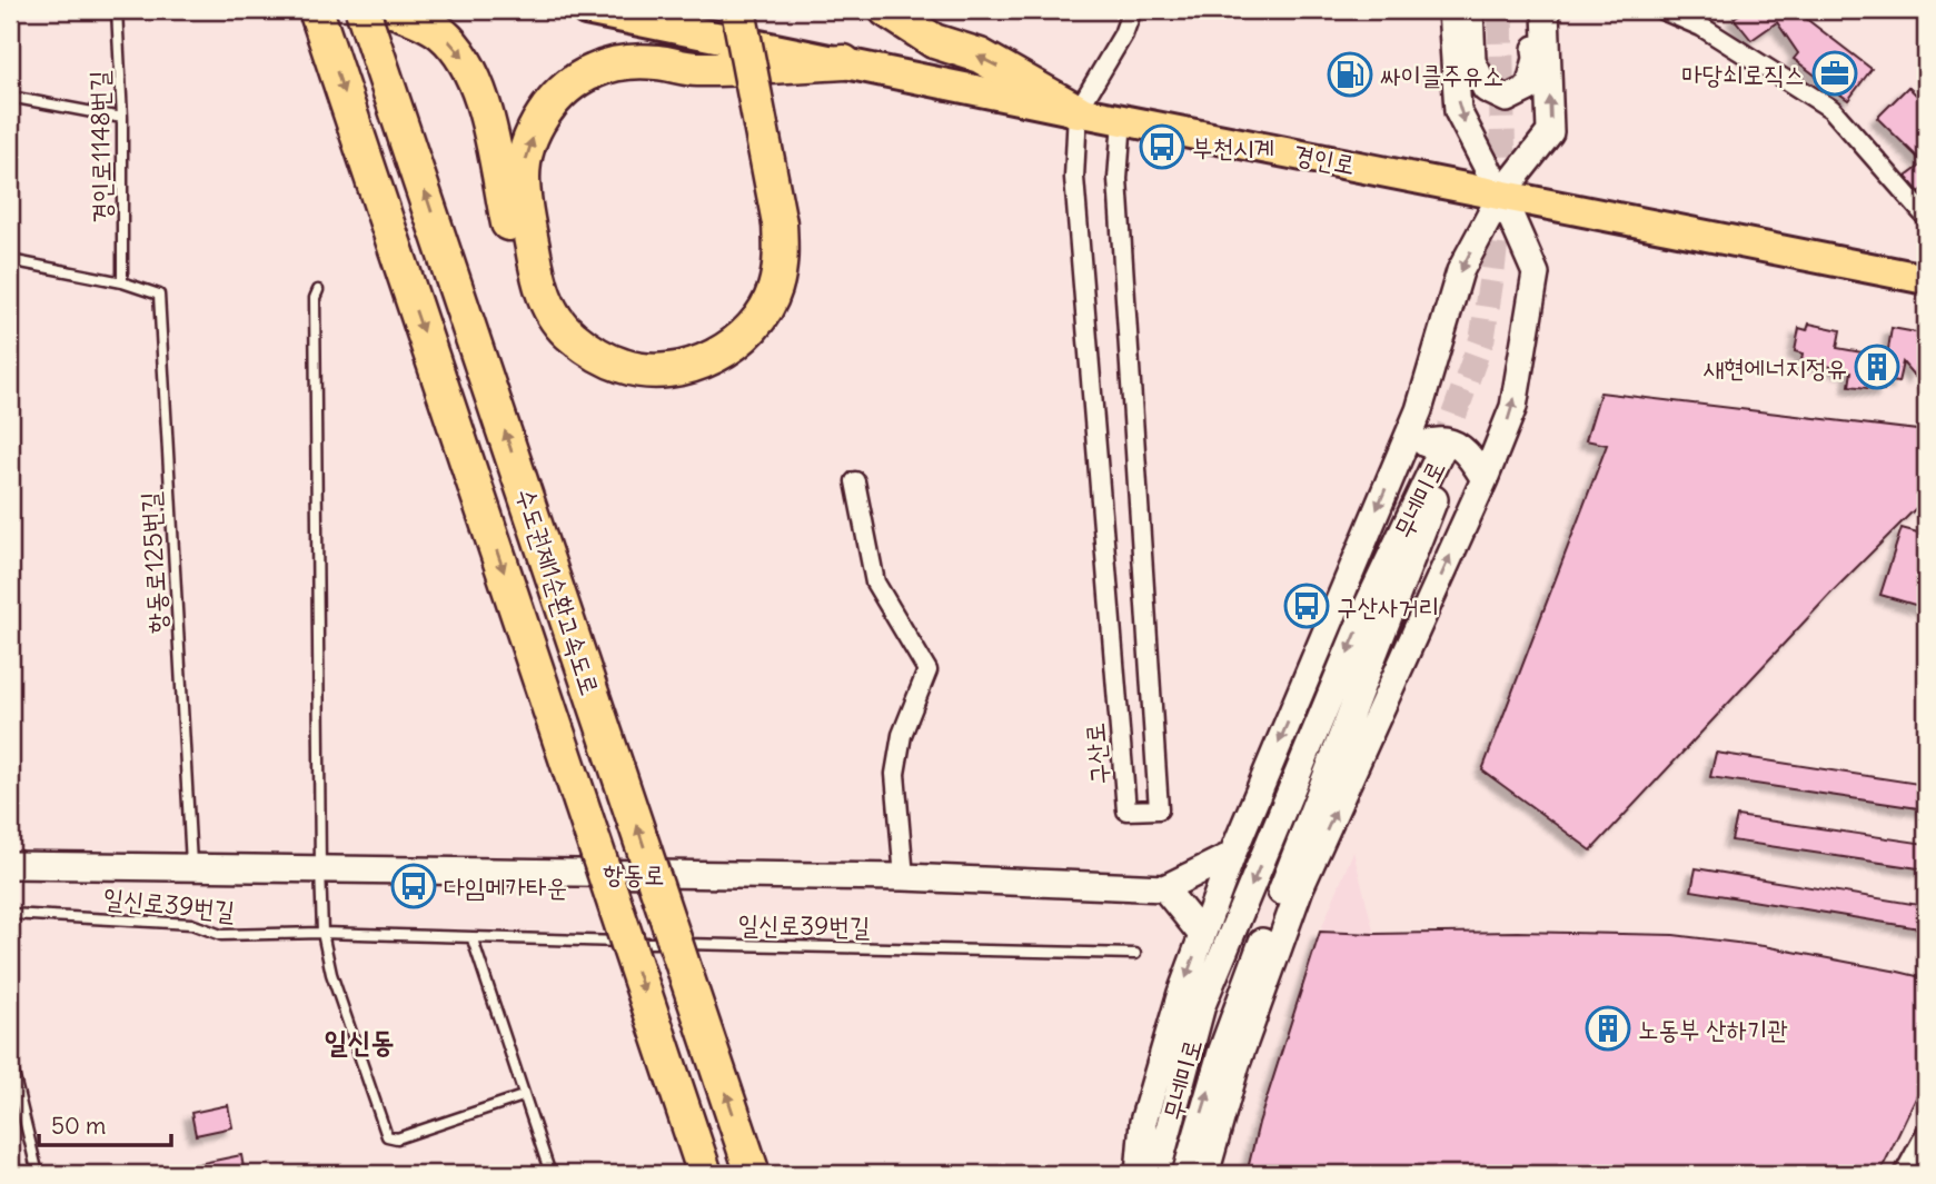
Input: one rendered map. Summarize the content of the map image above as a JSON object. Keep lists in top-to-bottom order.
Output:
{
  "streets": {
    "highway": ["수도권제1순환고속도로"],
    "main road": ["경인로", "무네미로", "항동로"],
    "street": ["구산로"],
    "lane": ["경인로1148번길", "항동로125번길", "일신로39번길"]
  },
  "crossings": [
    ["경인로1148번길", "항동로125번길"],
    ["경인로", "구산로"],
    ["항동로125번길", "항동로"]
  ],
  "districts": ["일신동"],
  "places": {
    "office": ["마당쇠로직스"],
    "fuel station": ["싸이클주유소"],
    "bus stop": ["부천시계", "구산사거리", "다임메가타운"],
    "building": ["새현에너지정유", "노동부 산하기관"]
  },
  "scale_bar": "50 m"
}
